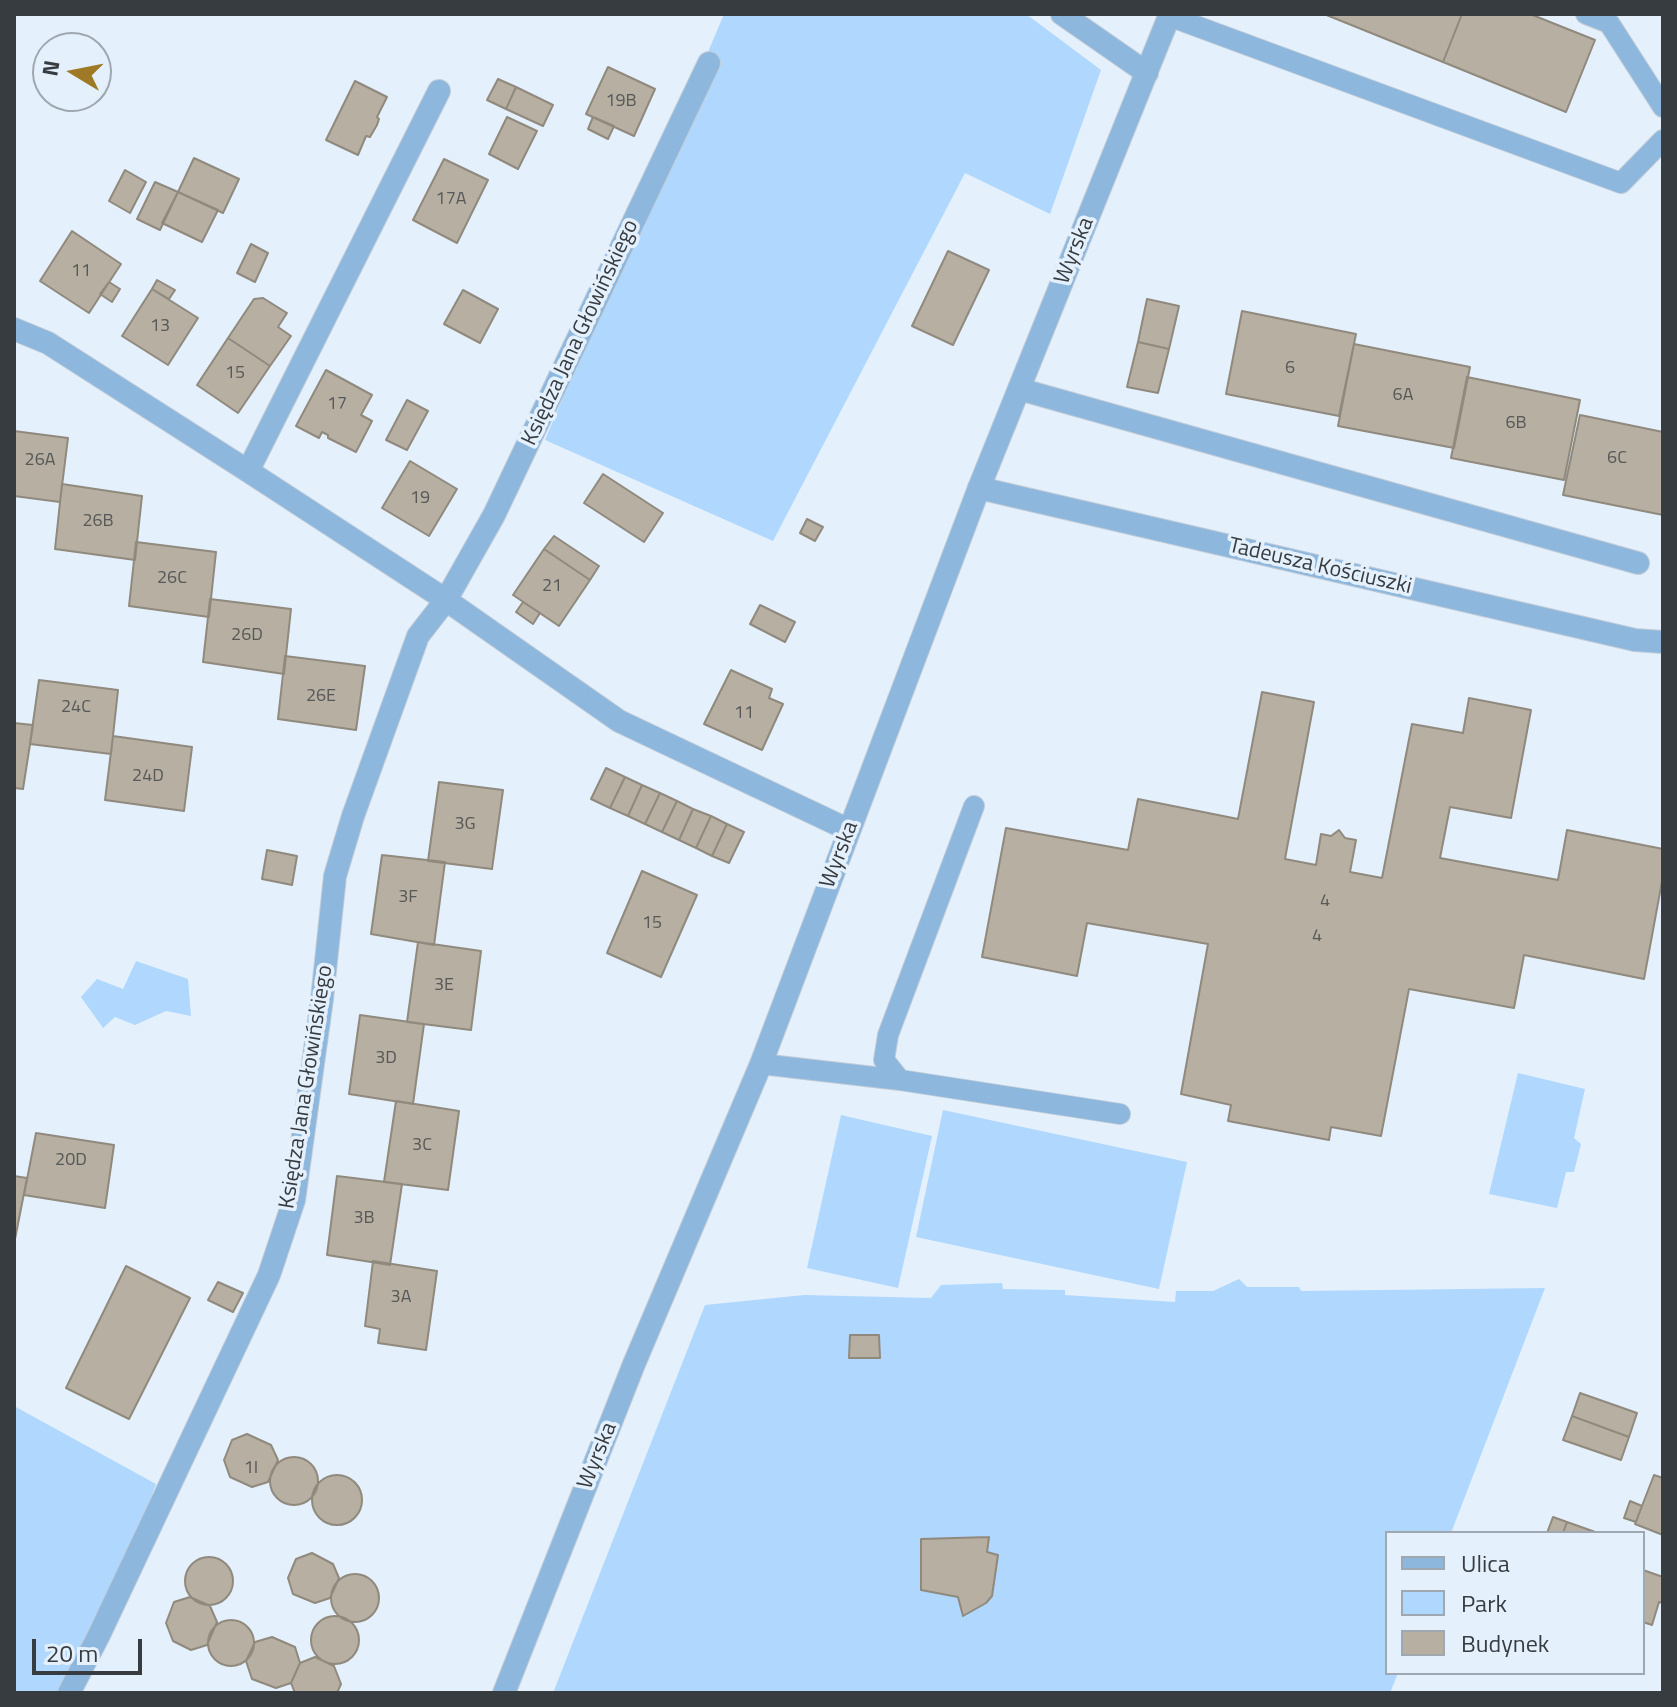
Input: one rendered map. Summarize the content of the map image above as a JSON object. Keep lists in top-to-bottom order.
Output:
{
  "streets": {
    "street": ["Wyrska", "Księdza Jana Głowińskiego", "Tadeusza Kościuszki"]
  },
  "crossings": [
    ["Wyrska", "Tadeusza Kościuszki"]
  ],
  "house_numbers": [
    "19B",
    "17A",
    "11",
    "13",
    "6",
    "15",
    "6A",
    "17",
    "6B",
    "6C",
    "26A",
    "19",
    "26B",
    "26C",
    "21",
    "26D",
    "26E",
    "24C",
    "11",
    "24D",
    "3G",
    "3F",
    "4",
    "15",
    "4",
    "3E",
    "3D",
    "3C",
    "20D",
    "3B",
    "3A",
    "1I"
  ],
  "legend": ["Ulica", "Park", "Budynek"],
  "scale_bar": "20 m",
  "north": "left"
}
